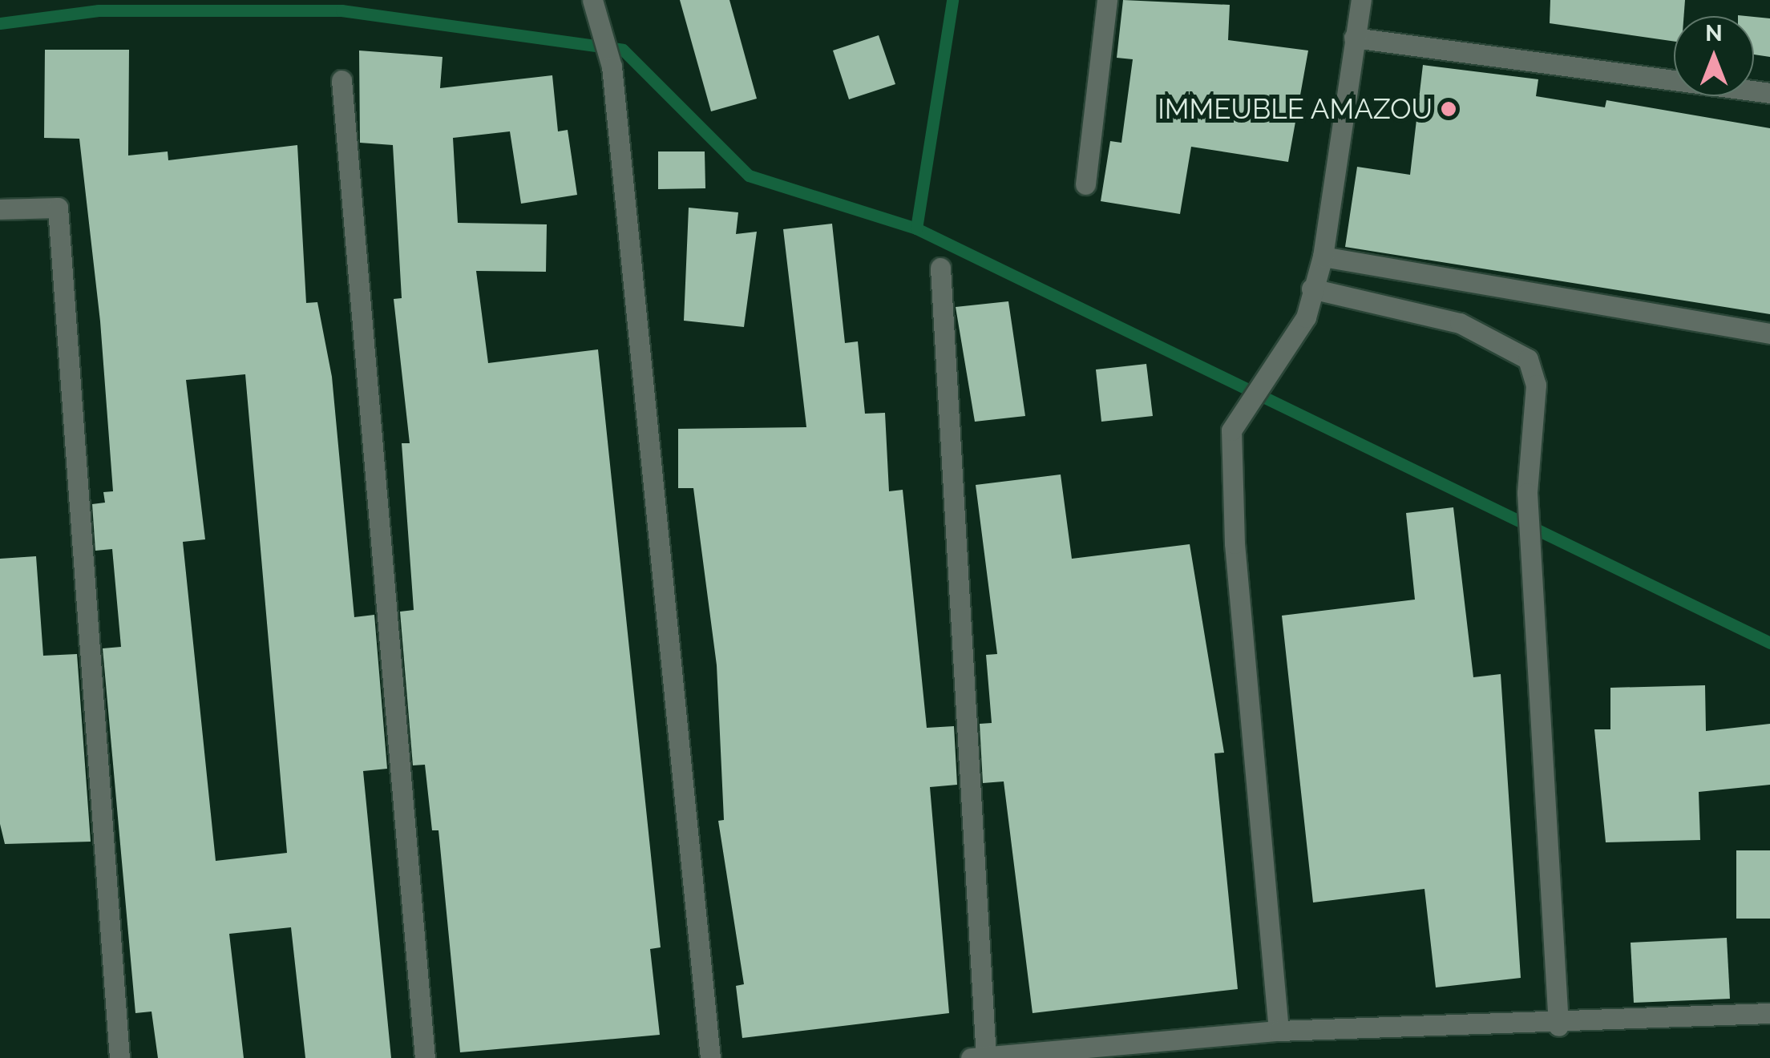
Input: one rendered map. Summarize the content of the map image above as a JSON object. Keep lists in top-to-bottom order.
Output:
{
  "places": ["IMMEUBLE AMAZOU"],
  "north": "top"
}
